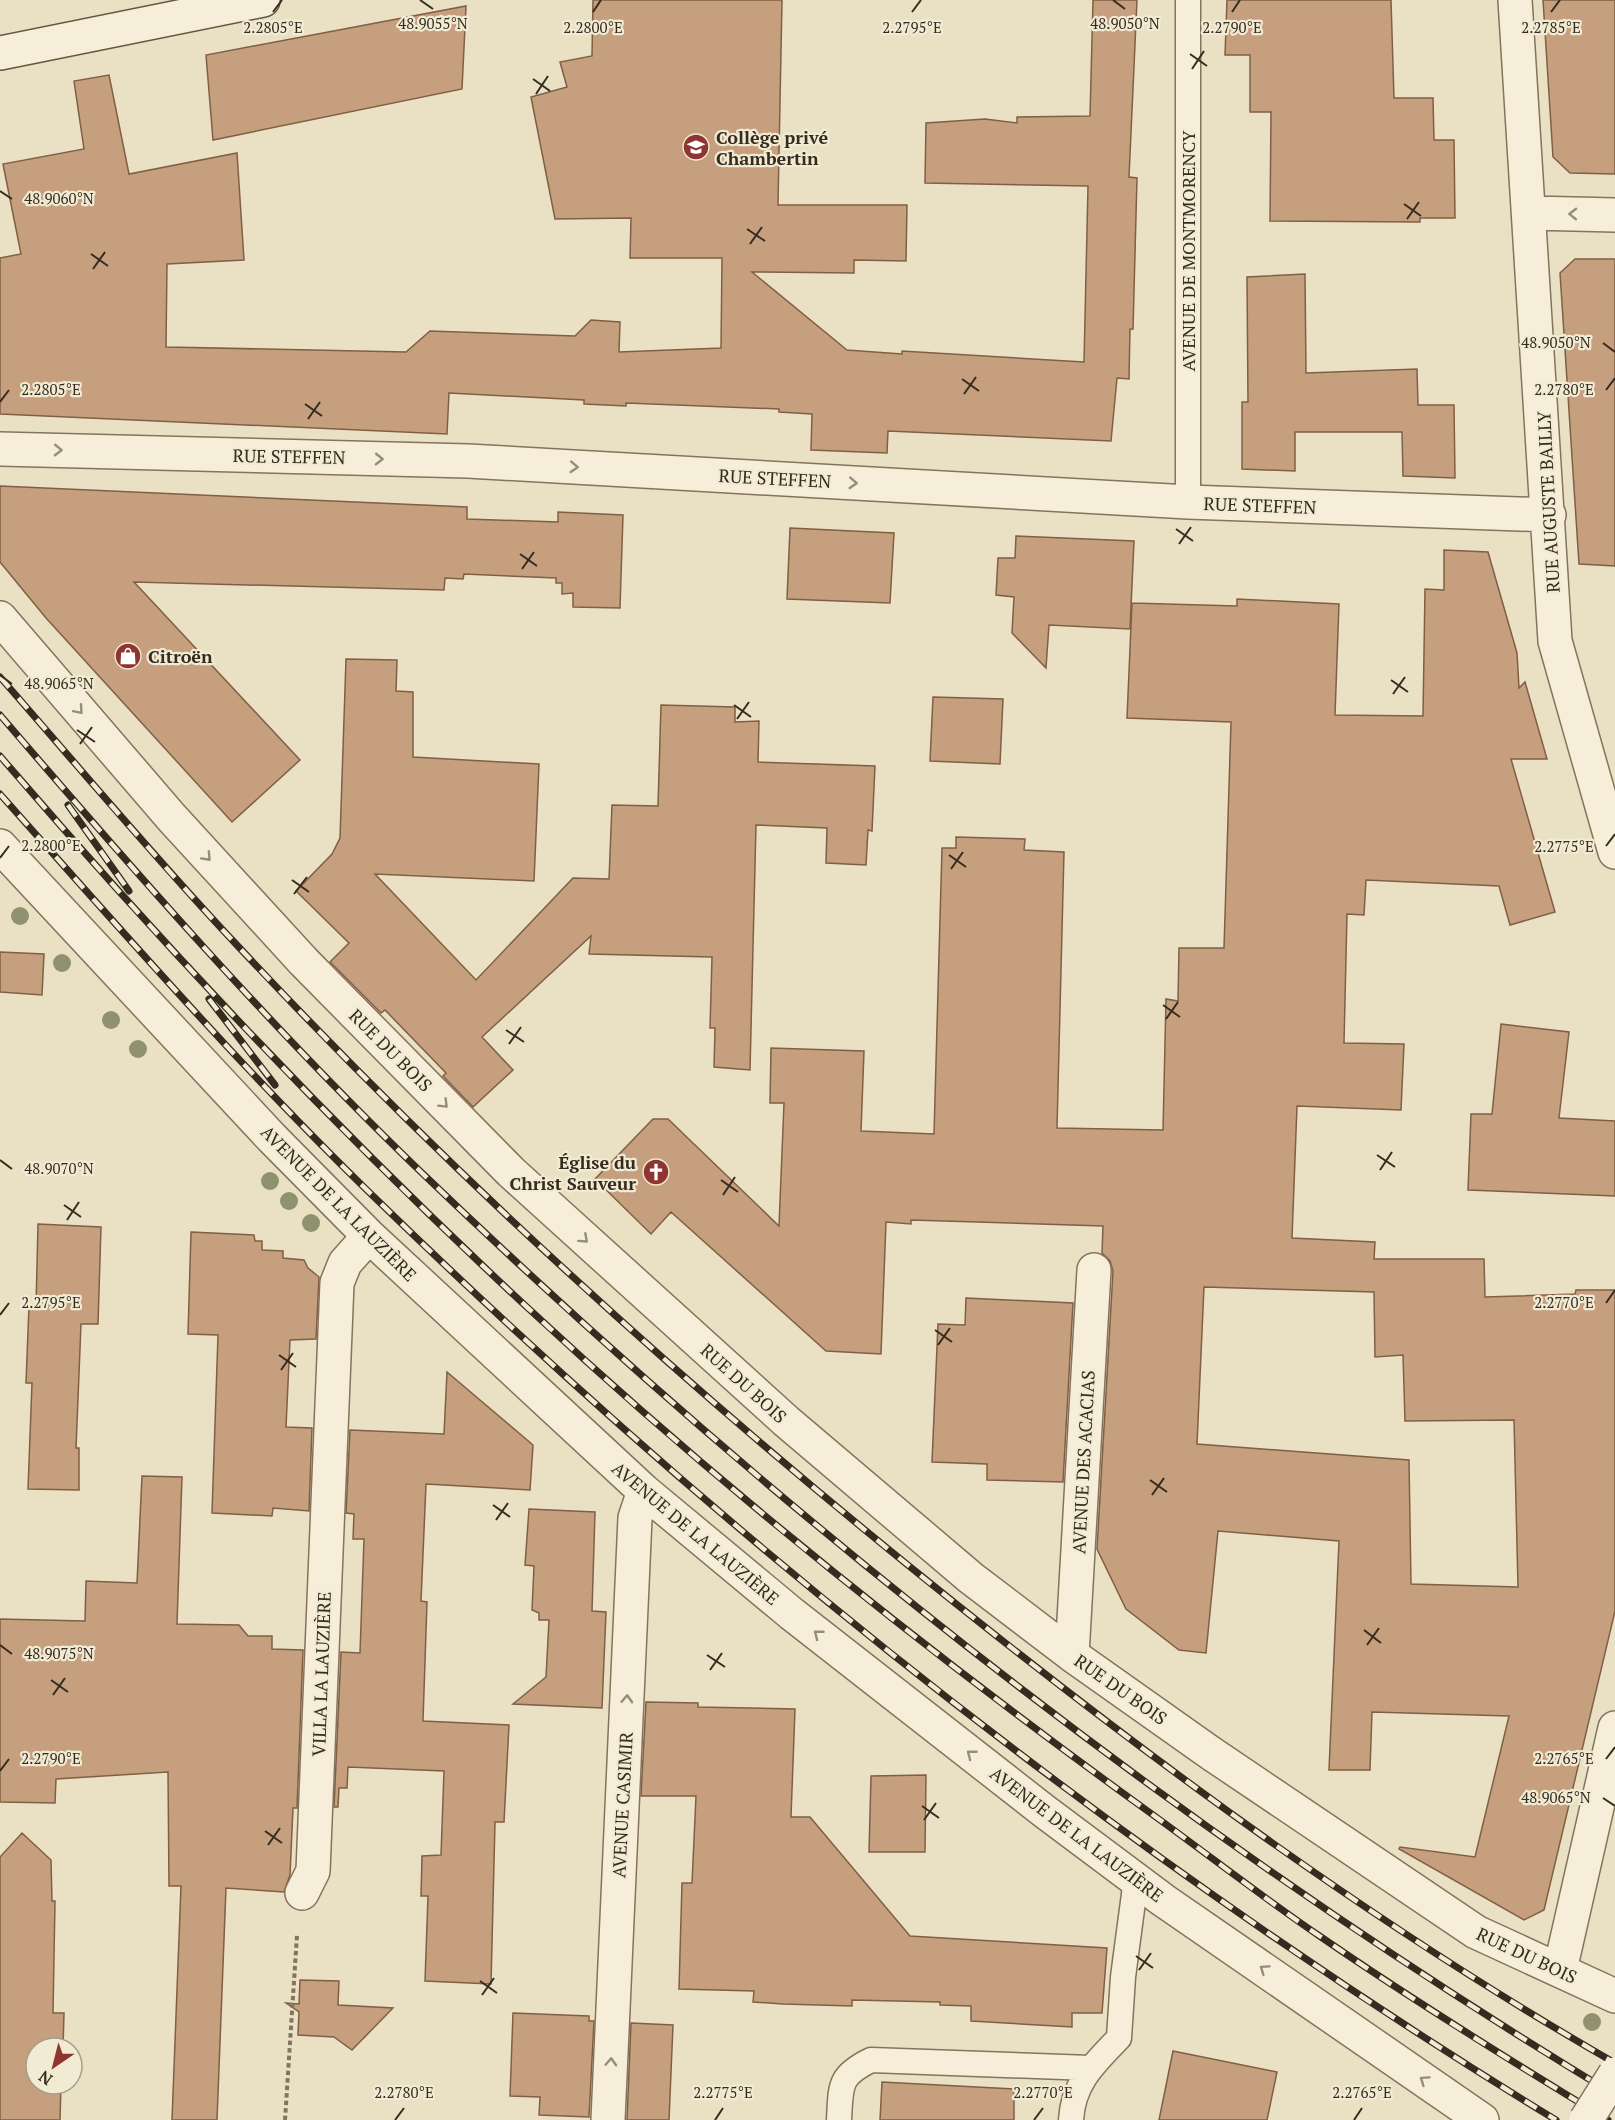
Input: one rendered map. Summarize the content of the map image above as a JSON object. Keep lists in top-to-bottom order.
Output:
{
  "streets": {
    "street": [
      "RUE STEFFEN",
      "RUE AUGUSTE BAILLY",
      "RUE DU BOIS",
      "AVENUE DE LA LAUZIÈRE",
      "AVENUE DES ACACIAS",
      "VILLA LA LAUZIÈRE",
      "AVENUE CASIMIR"
    ],
    "lane": ["AVENUE DE MONTMORENCY"]
  },
  "crossings": [
    ["AVENUE DE MONTMORENCY", "RUE STEFFEN"],
    ["RUE STEFFEN", "RUE AUGUSTE BAILLY"],
    ["RUE DU BOIS", "AVENUE DES ACACIAS"],
    ["AVENUE DE LA LAUZIÈRE", "VILLA LA LAUZIÈRE"],
    ["AVENUE DE LA LAUZIÈRE", "AVENUE CASIMIR"]
  ],
  "one_way": [
    "RUE STEFFEN",
    "RUE DU BOIS",
    "AVENUE DE LA LAUZIÈRE",
    "AVENUE CASIMIR"
  ],
  "places": {
    "school or university": ["Collège privé Chambertin"],
    "shop": ["Citroën"],
    "church": ["Église du Christ Sauveur"]
  },
  "north": "bottom left",
  "coordinates": [
    "48.9050°N",
    "48.9055°N",
    "2.2805°E",
    "2.2800°E",
    "2.2795°E",
    "2.2790°E",
    "2.2785°E",
    "48.9060°N",
    "2.2780°E",
    "48.9065°N",
    "2.2775°E",
    "48.9070°N",
    "2.2770°E",
    "48.9075°N",
    "2.2765°E"
  ]
}
